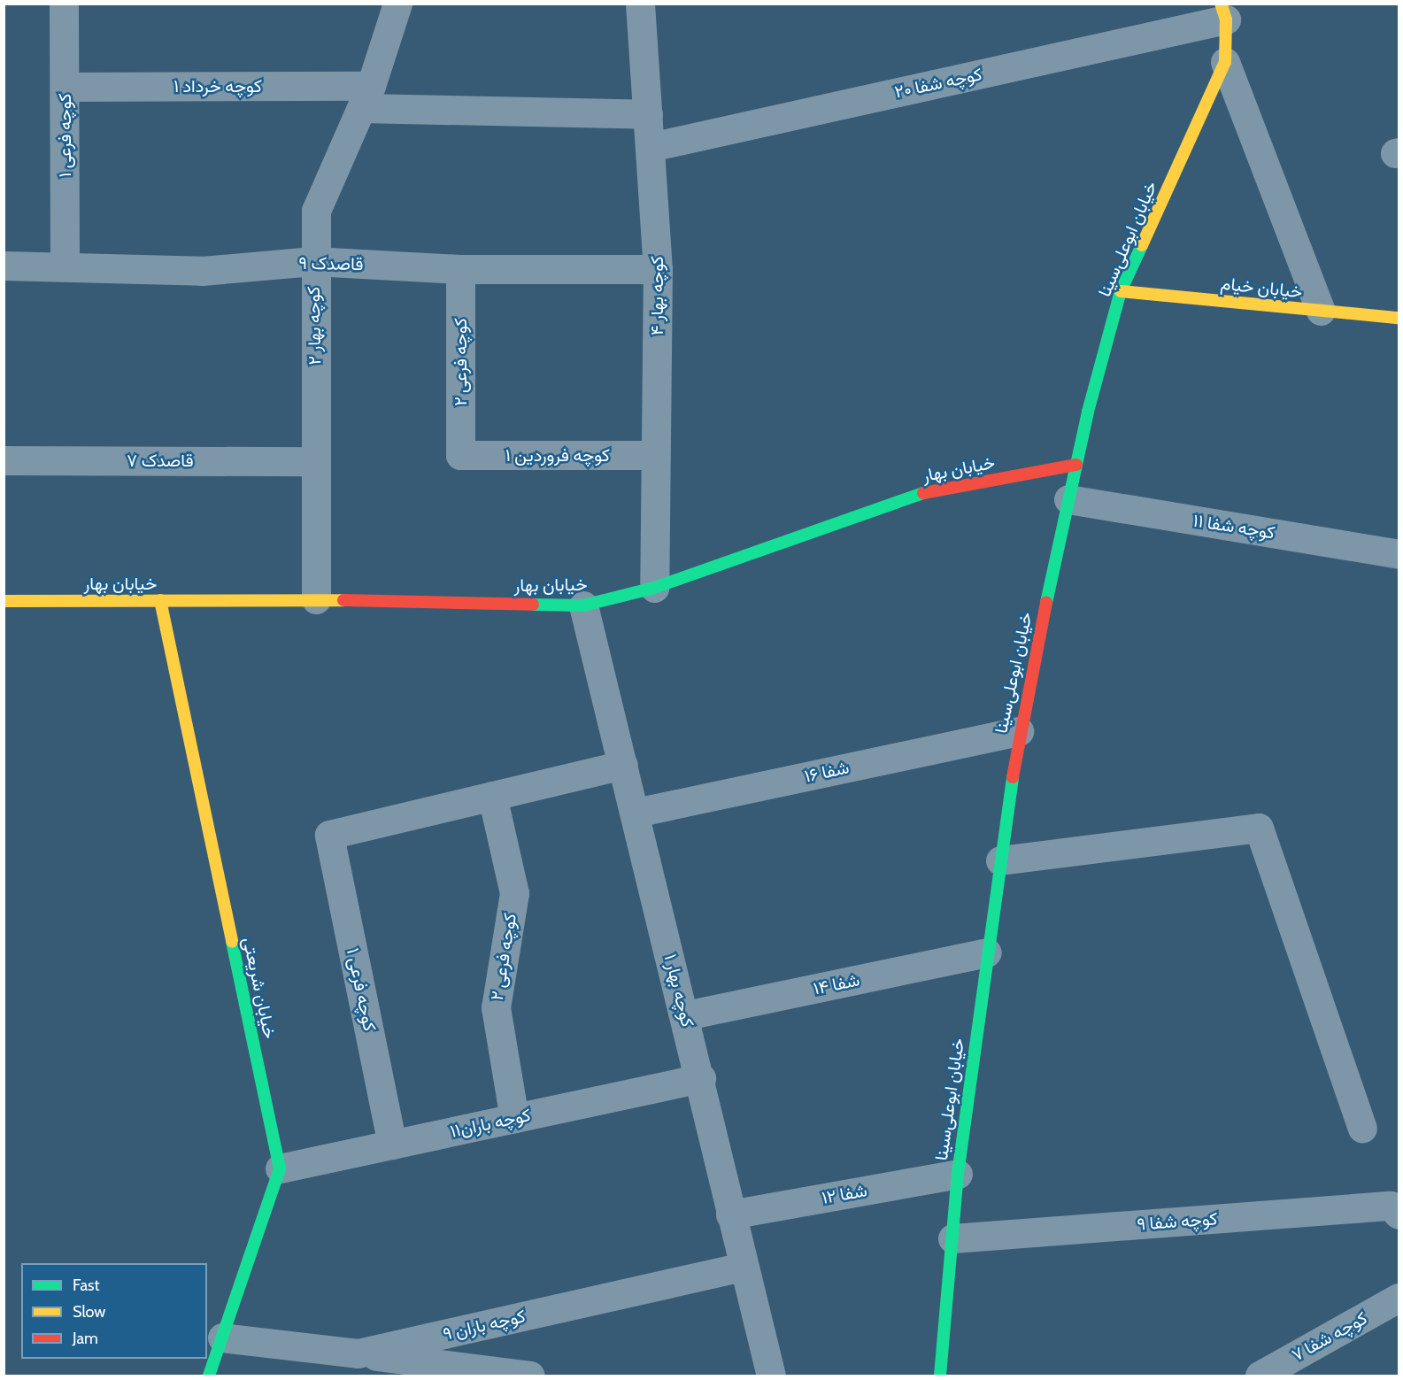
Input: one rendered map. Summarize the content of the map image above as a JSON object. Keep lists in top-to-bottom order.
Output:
{
  "streets": {
    "street": [
      "کوچه شفا ۲۰",
      "کوچه خرداد ۱",
      "کوچه فرعی ۱",
      "خیابان ابوعلی‌سینا",
      "قاصدک ۹",
      "خیابان خیام",
      "کوچه بهار ۴",
      "کوچه بهار ۲",
      "کوچه فرعی ۲",
      "کوچه فروردین ۱",
      "قاصدک ۷",
      "خیابان بهار",
      "کوچه شفا ۱۱",
      "شفا ۱۶",
      "شفا ۱۴",
      "خیابان شریعتی",
      "کوچه بهار ۱",
      "کوچه باران۱۱",
      "شفا ۱۲",
      "کوچه شفا ۹",
      "کوچه باران ۹",
      "کوچه شفا ۷"
    ]
  },
  "crossings": [
    ["کوچه شفا ۲۰", "خیابان ابوعلی‌سینا"],
    ["کوچه شفا ۲۰", "کوچه بهار ۴"],
    ["کوچه خرداد ۱", "کوچه فرعی ۱"],
    ["کوچه خرداد ۱", "کوچه بهار ۴"],
    ["کوچه خرداد ۱", "کوچه بهار ۲"],
    ["کوچه فرعی ۱", "قاصدک ۹"],
    ["کوچه فرعی ۱", "کوچه فرعی ۲"],
    ["کوچه فرعی ۱", "کوچه باران۱۱"],
    ["خیابان ابوعلی‌سینا", "خیابان خیام"],
    ["خیابان ابوعلی‌سینا", "خیابان بهار"],
    ["خیابان ابوعلی‌سینا", "کوچه شفا ۱۱"],
    ["خیابان ابوعلی‌سینا", "شفا ۱۶"],
    ["خیابان ابوعلی‌سینا", "شفا ۱۴"],
    ["خیابان ابوعلی‌سینا", "شفا ۱۲"],
    ["خیابان ابوعلی‌سینا", "کوچه شفا ۹"],
    ["قاصدک ۹", "کوچه بهار ۴"],
    ["قاصدک ۹", "کوچه بهار ۲"],
    ["قاصدک ۹", "کوچه فرعی ۲"],
    ["کوچه بهار ۴", "کوچه فروردین ۱"],
    ["کوچه بهار ۴", "خیابان بهار"],
    ["کوچه بهار ۲", "قاصدک ۷"],
    ["کوچه بهار ۲", "خیابان بهار"],
    ["کوچه فرعی ۲", "کوچه فروردین ۱"],
    ["کوچه فرعی ۲", "کوچه باران۱۱"],
    ["خیابان بهار", "خیابان شریعتی"],
    ["خیابان بهار", "کوچه بهار ۱"],
    ["شفا ۱۶", "کوچه بهار ۱"],
    ["شفا ۱۴", "کوچه بهار ۱"],
    ["خیابان شریعتی", "کوچه باران۱۱"],
    ["کوچه بهار ۱", "کوچه باران۱۱"],
    ["کوچه بهار ۱", "شفا ۱۲"],
    ["کوچه بهار ۱", "کوچه باران ۹"]
  ],
  "legend": ["Fast", "Slow", "Jam"]
}
